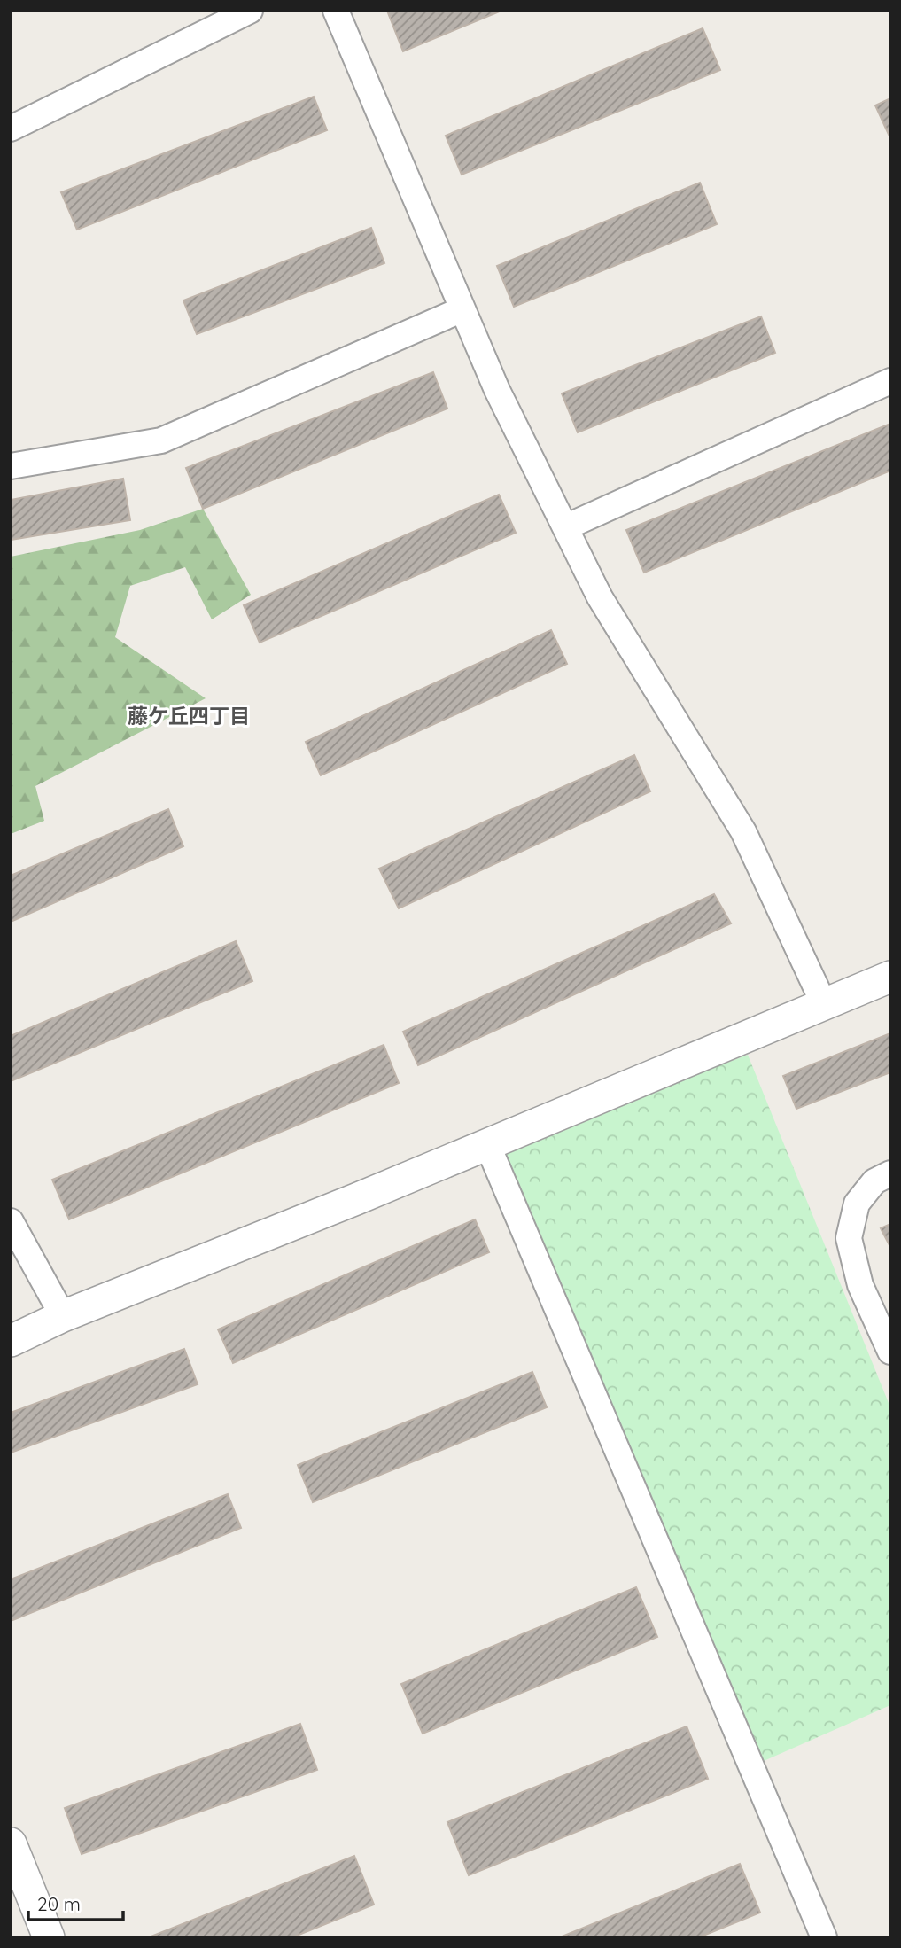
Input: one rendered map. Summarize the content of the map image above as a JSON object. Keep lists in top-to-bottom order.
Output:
{
  "districts": ["藤ケ丘四丁目"],
  "scale_bar": "20 m"
}
